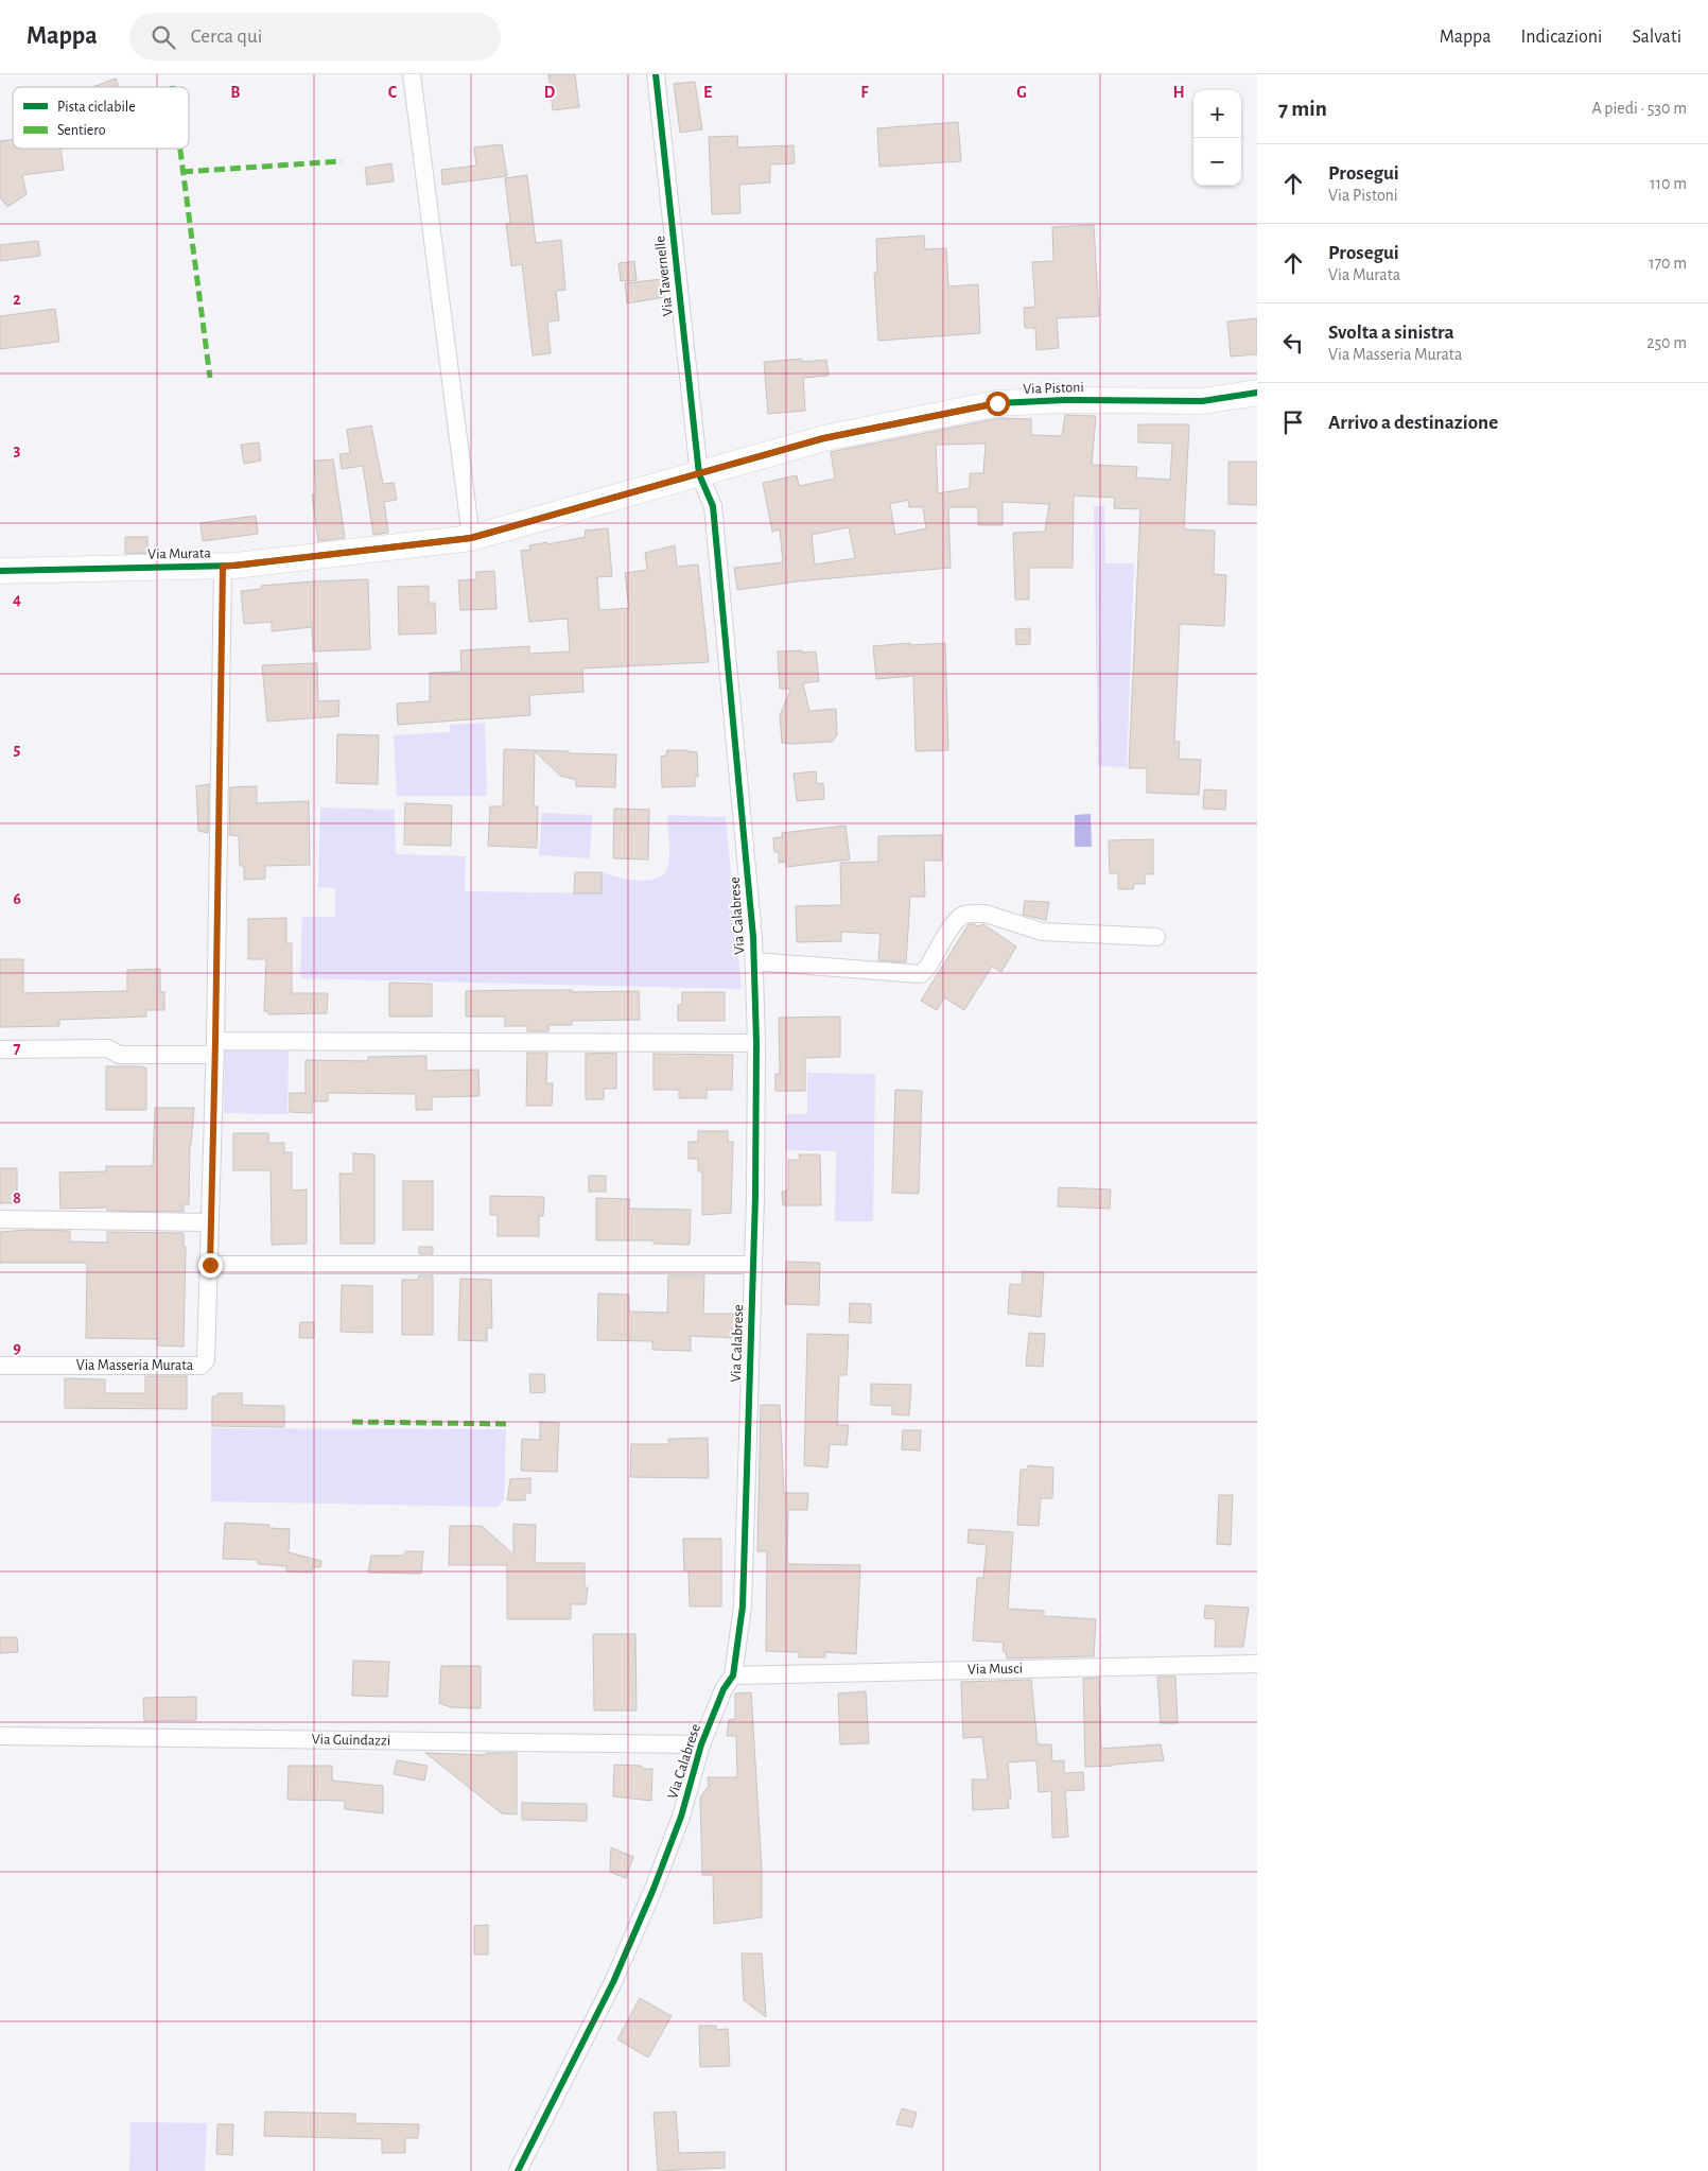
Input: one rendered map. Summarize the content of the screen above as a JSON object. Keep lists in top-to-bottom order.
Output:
{
  "streets": {
    "street": [
      "Via Tavernelle",
      "Via Pistoni",
      "Via Murata",
      "Via Calabrese",
      "Via Masseria Murata",
      "Via Musci",
      "Via Guindazzi"
    ]
  },
  "crossings": [
    ["Via Tavernelle", "Via Pistoni"],
    ["Via Tavernelle", "Via Murata"],
    ["Via Tavernelle", "Via Calabrese"],
    ["Via Pistoni", "Via Murata"],
    ["Via Pistoni", "Via Calabrese"],
    ["Via Murata", "Via Calabrese"],
    ["Via Murata", "Via Masseria Murata"],
    ["Via Calabrese", "Via Musci"],
    ["Via Calabrese", "Via Guindazzi"]
  ],
  "legend": ["Pista ciclabile", "Sentiero"],
  "page": {
    "header": "Mappa",
    "search": "Cerca qui",
    "nav": ["Mappa", "Indicazioni", "Salvati"],
    "heading": ["7 min", "A piedi · 530 m"],
    "map_buttons": ["+", "−"],
    "list": [
      ["Prosegui", "Via Pistoni", "110 m"],
      ["Prosegui", "Via Murata", "170 m"],
      ["Svolta a sinistra", "Via Masseria Murata", "250 m"],
      "Arrivo a destinazione"
    ]
  },
  "grid": {
    "columns": [
      "B",
      "C",
      "D",
      "E",
      "F",
      "G",
      "H"
    ],
    "rows": [
      "2",
      "3",
      "4",
      "5",
      "6",
      "7",
      "8",
      "9"
    ]
  }
}
